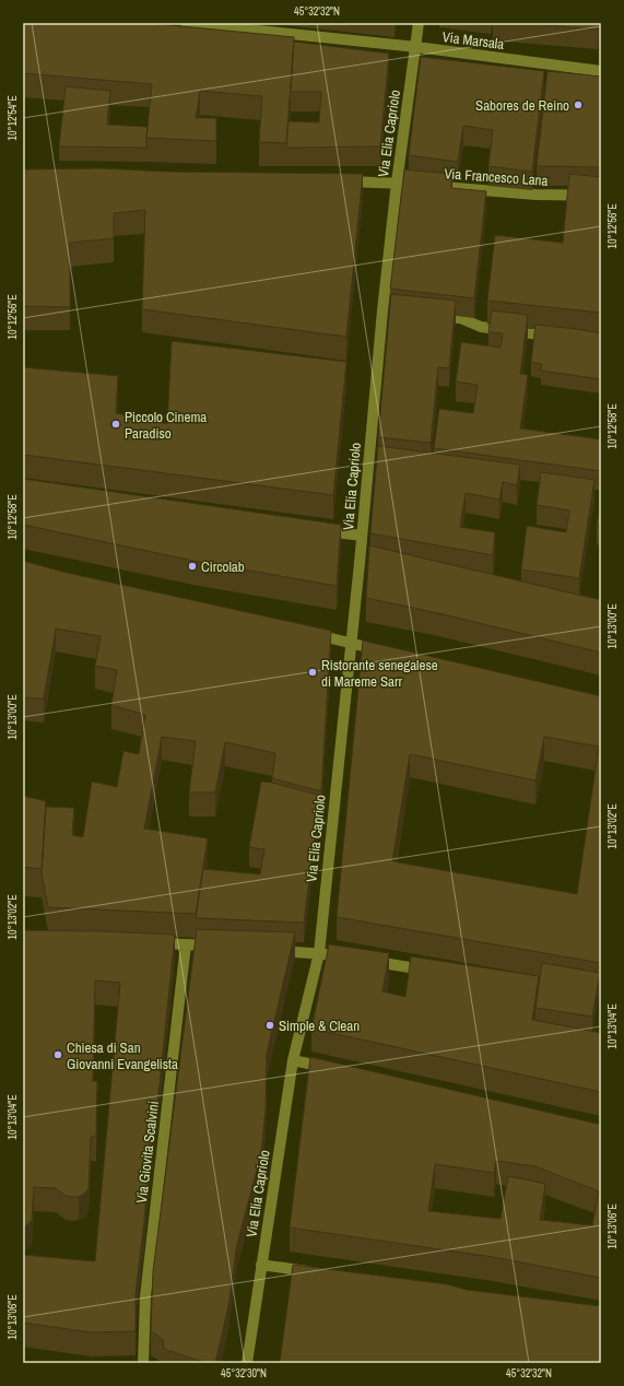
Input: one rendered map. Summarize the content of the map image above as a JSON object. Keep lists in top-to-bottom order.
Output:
{
  "streets": {
    "street": [
      "Via Marsala",
      "Via Elia Capriolo",
      "Via Francesco Lana",
      "Via Giovita Scalvini"
    ]
  },
  "crossings": [
    ["Via Marsala", "Via Elia Capriolo"]
  ],
  "places": [
    "Sabores de Reino",
    "Piccolo Cinema Paradiso",
    "Circolab",
    "Ristorante senegalese di Mareme Sarr",
    "Simple & Clean",
    "Chiesa di San Giovanni Evangelista"
  ],
  "coordinates": [
    "45°32'32\"N",
    "10°12'54\"E",
    "10°12'56\"E",
    "10°12'58\"E",
    "10°13'00\"E",
    "10°13'02\"E",
    "10°13'04\"E",
    "10°13'06\"E",
    "45°32'30\"N"
  ]
}
